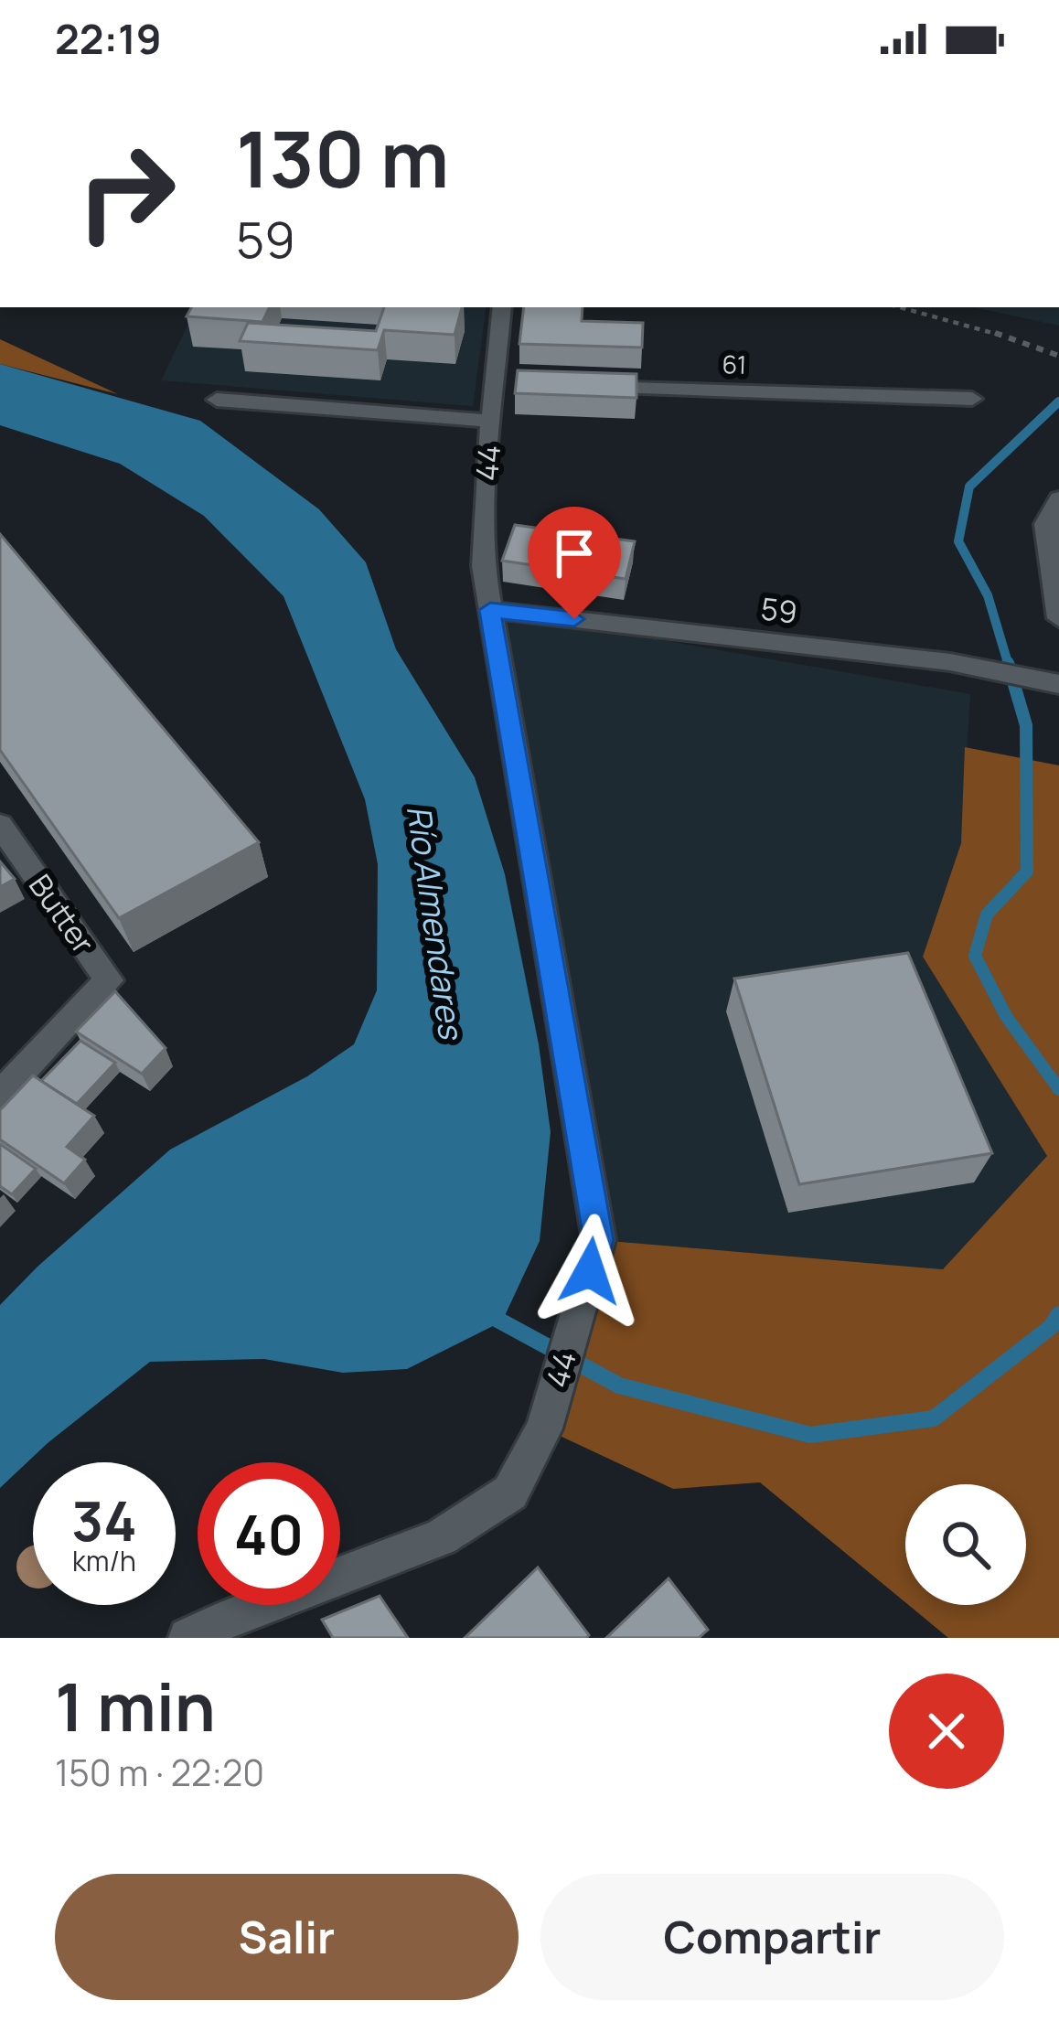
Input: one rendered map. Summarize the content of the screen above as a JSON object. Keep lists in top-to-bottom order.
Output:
{
  "streets": {
    "street": [
      "61",
      "44",
      "59",
      "Butter"
    ]
  },
  "crossings": [
    ["44", "59"]
  ],
  "water": ["Río Almendares"],
  "page": {
    "status": "22:19",
    "turn": ["130 m", "59"],
    "speed": "34 km/h",
    "limit": "40",
    "heading": ["1 min", "150 m · 22:20"],
    "buttons": ["Salir", "Compartir"]
  }
}
